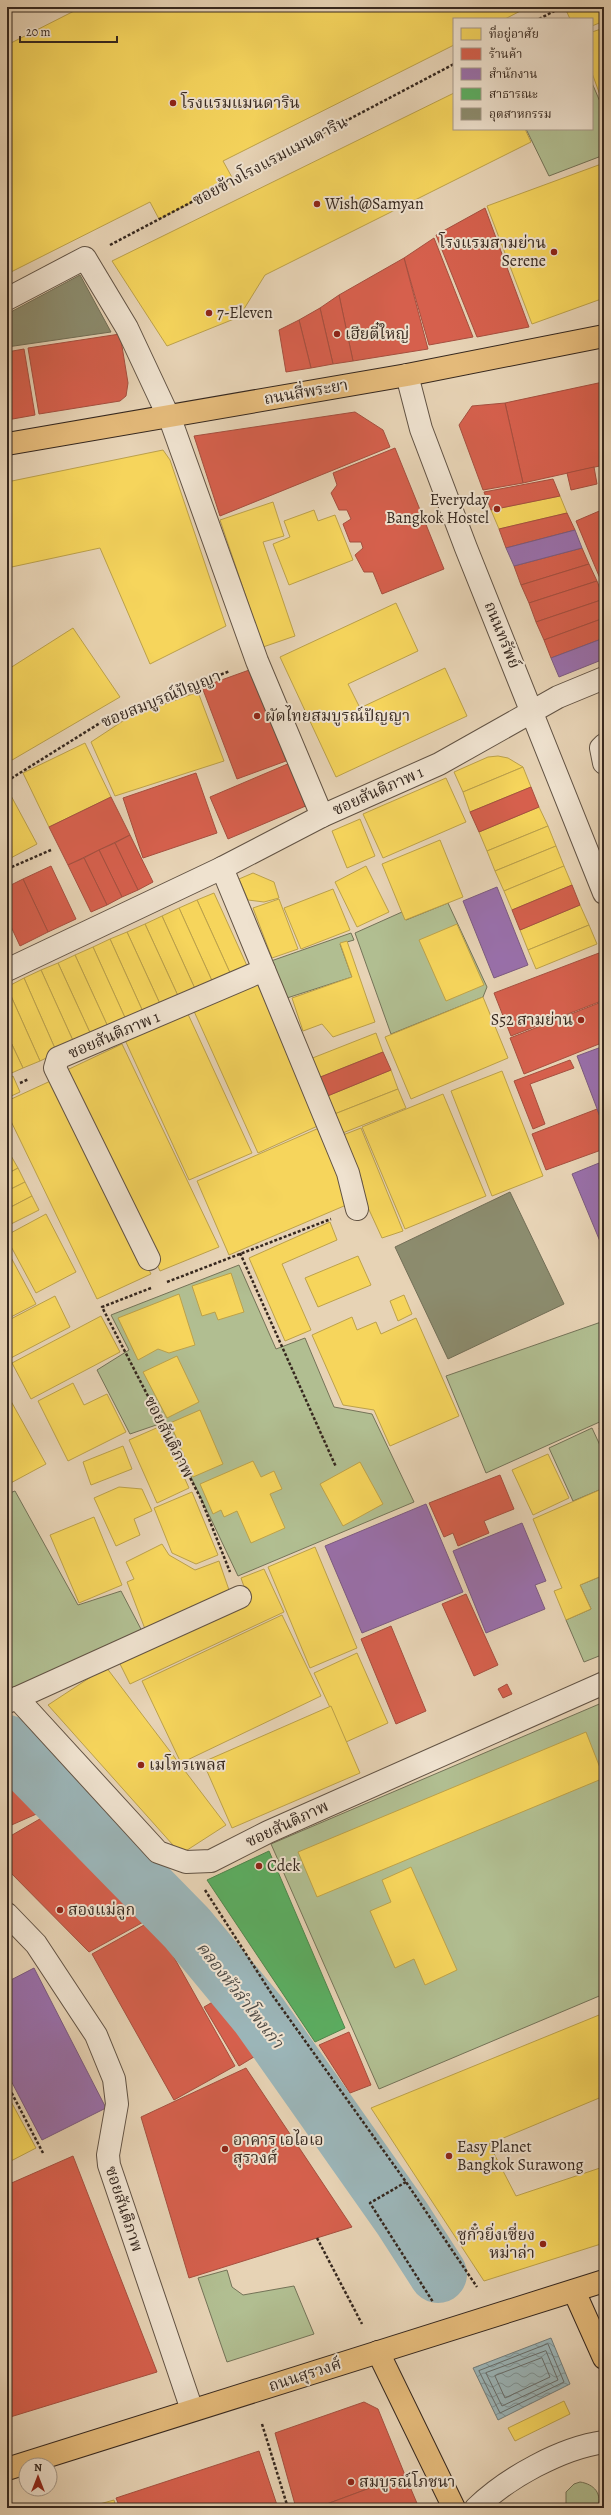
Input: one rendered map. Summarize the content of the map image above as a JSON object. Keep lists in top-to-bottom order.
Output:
{
  "streets": {
    "main road": ["ถนนสี่พระยา", "ถนนสุรวงศ์"],
    "street": ["ถนนทรัพย์", "ซอยสันติภาพ 1", "ซอยสันติภาพ"],
    "path": ["ซอยข้างโรงแรมแมนดาริน", "ซอยสมบูรณ์ปัญญา"]
  },
  "crossings": [
    ["ถนนสี่พระยา", "ถนนทรัพย์"],
    ["ถนนทรัพย์", "ซอยสันติภาพ 1"],
    ["ซอยสันติภาพ", "ถนนสุรวงศ์"]
  ],
  "water": ["คลองหัวลำโพงเก่า"],
  "places": [
    "โรงแรมแมนดาริน",
    "Wish@Samyan",
    "โรงแรมสามย่าน Serene",
    "7-Eleven",
    "เฮียตี๋ใหญ่",
    "Everyday Bangkok Hostel",
    "ผัดไทยสมบูรณ์ปัญญา",
    "S52 สามย่าน",
    "เมโทรเพลส",
    "Cdek",
    "สองแม่ลูก",
    "อาคาร เอไอเอ สุรวงศ์",
    "Easy Planet Bangkok Surawong",
    "ซูกั๋วยิ่งเซี่ยง หม่าล่า",
    "สมบูรณ์โภชนา"
  ],
  "legend": [
    "ที่อยู่อาศัย",
    "ร้านค้า",
    "สำนักงาน",
    "สาธารณะ",
    "อุตสาหกรรม"
  ],
  "scale_bar": "20 m",
  "north": "top"
}
